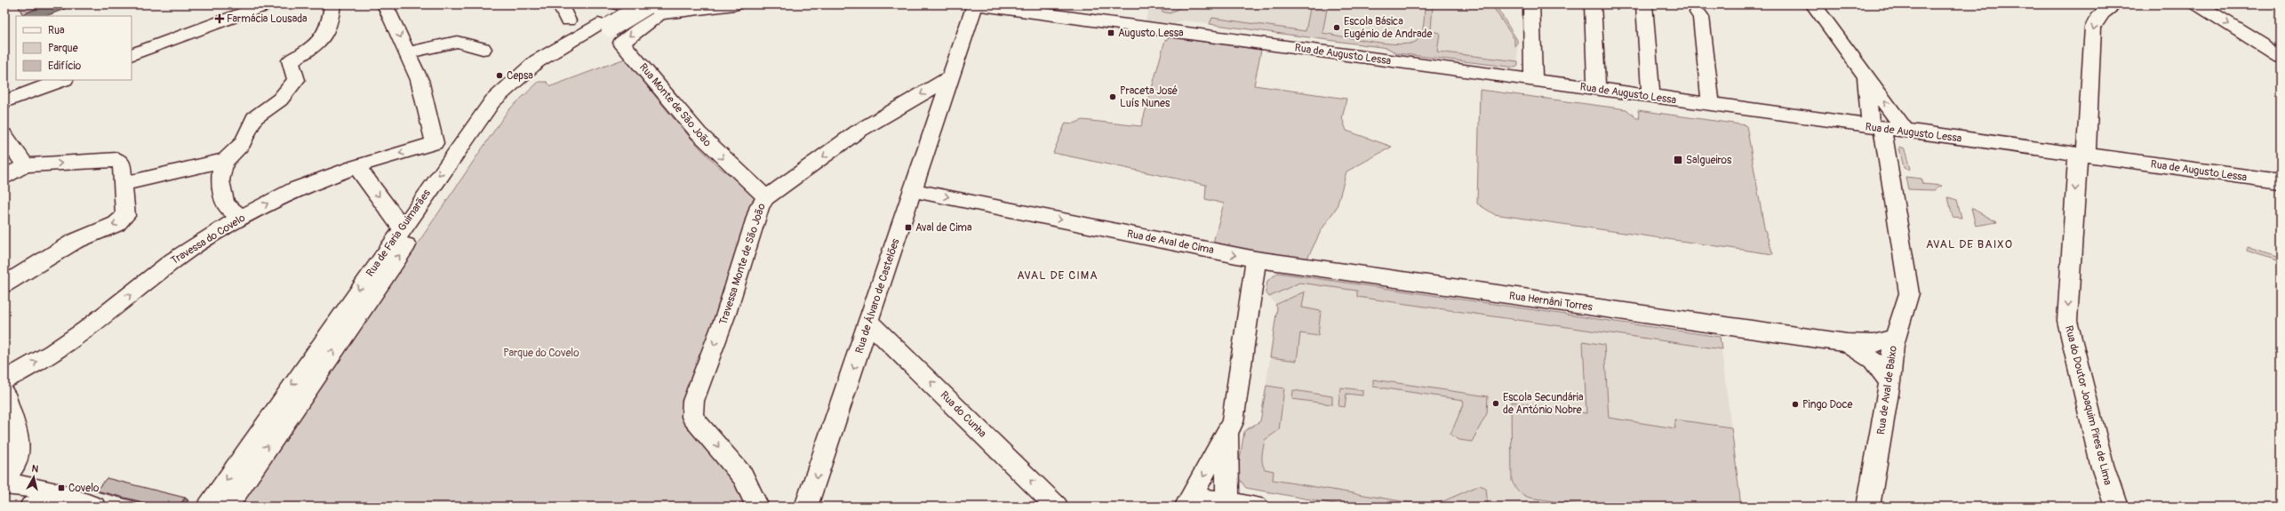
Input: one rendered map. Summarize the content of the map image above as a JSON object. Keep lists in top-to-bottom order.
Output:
{
  "streets": {
    "street": [
      "Rua de Augusto Lessa",
      "Rua Monte de São João",
      "Rua de Faria Guimarães",
      "Travessa do Covelo",
      "Rua de Aval de Cima",
      "Travessa Monte de São João",
      "Rua de Álvaro de Castelões",
      "Rua Hernâni Torres",
      "Rua de Aval de Baixo",
      "Rua do Doutor Joaquim Pires de Lima",
      "Rua do Cunha"
    ]
  },
  "crossings": [
    ["Rua de Augusto Lessa", "Rua de Álvaro de Castelões"],
    ["Rua de Augusto Lessa", "Rua de Aval de Baixo"],
    ["Rua de Augusto Lessa", "Rua do Doutor Joaquim Pires de Lima"],
    ["Rua Monte de São João", "Rua de Faria Guimarães"],
    ["Rua Monte de São João", "Travessa Monte de São João"],
    ["Rua de Aval de Cima", "Rua de Álvaro de Castelões"],
    ["Rua de Aval de Cima", "Rua Hernâni Torres"],
    ["Travessa Monte de São João", "Rua de Álvaro de Castelões"],
    ["Rua de Álvaro de Castelões", "Rua do Cunha"],
    ["Rua Hernâni Torres", "Rua de Aval de Baixo"]
  ],
  "one_way": [
    "Rua Monte de São João",
    "Rua de Aval de Cima",
    "Travessa Monte de São João",
    "Rua de Álvaro de Castelões",
    "Rua do Doutor Joaquim Pires de Lima",
    "Rua do Cunha"
  ],
  "districts": ["AVAL DE BAIXO", "AVAL DE CIMA"],
  "parks": ["Parque do Covelo"],
  "places": {
    "health": ["Farmácia Lousada"],
    "other": [
      "Escola Básica Eugénio de Andrade",
      "Cepsa",
      "Praceta José Luís Nunes",
      "Escola Secundária de António Nobre",
      "Pingo Doce"
    ],
    "transit": [
      "Augusto Lessa",
      "Salgueiros",
      "Aval de Cima",
      "Covelo"
    ]
  },
  "legend": ["Rua", "Parque", "Edifício"],
  "north": "top"
}
